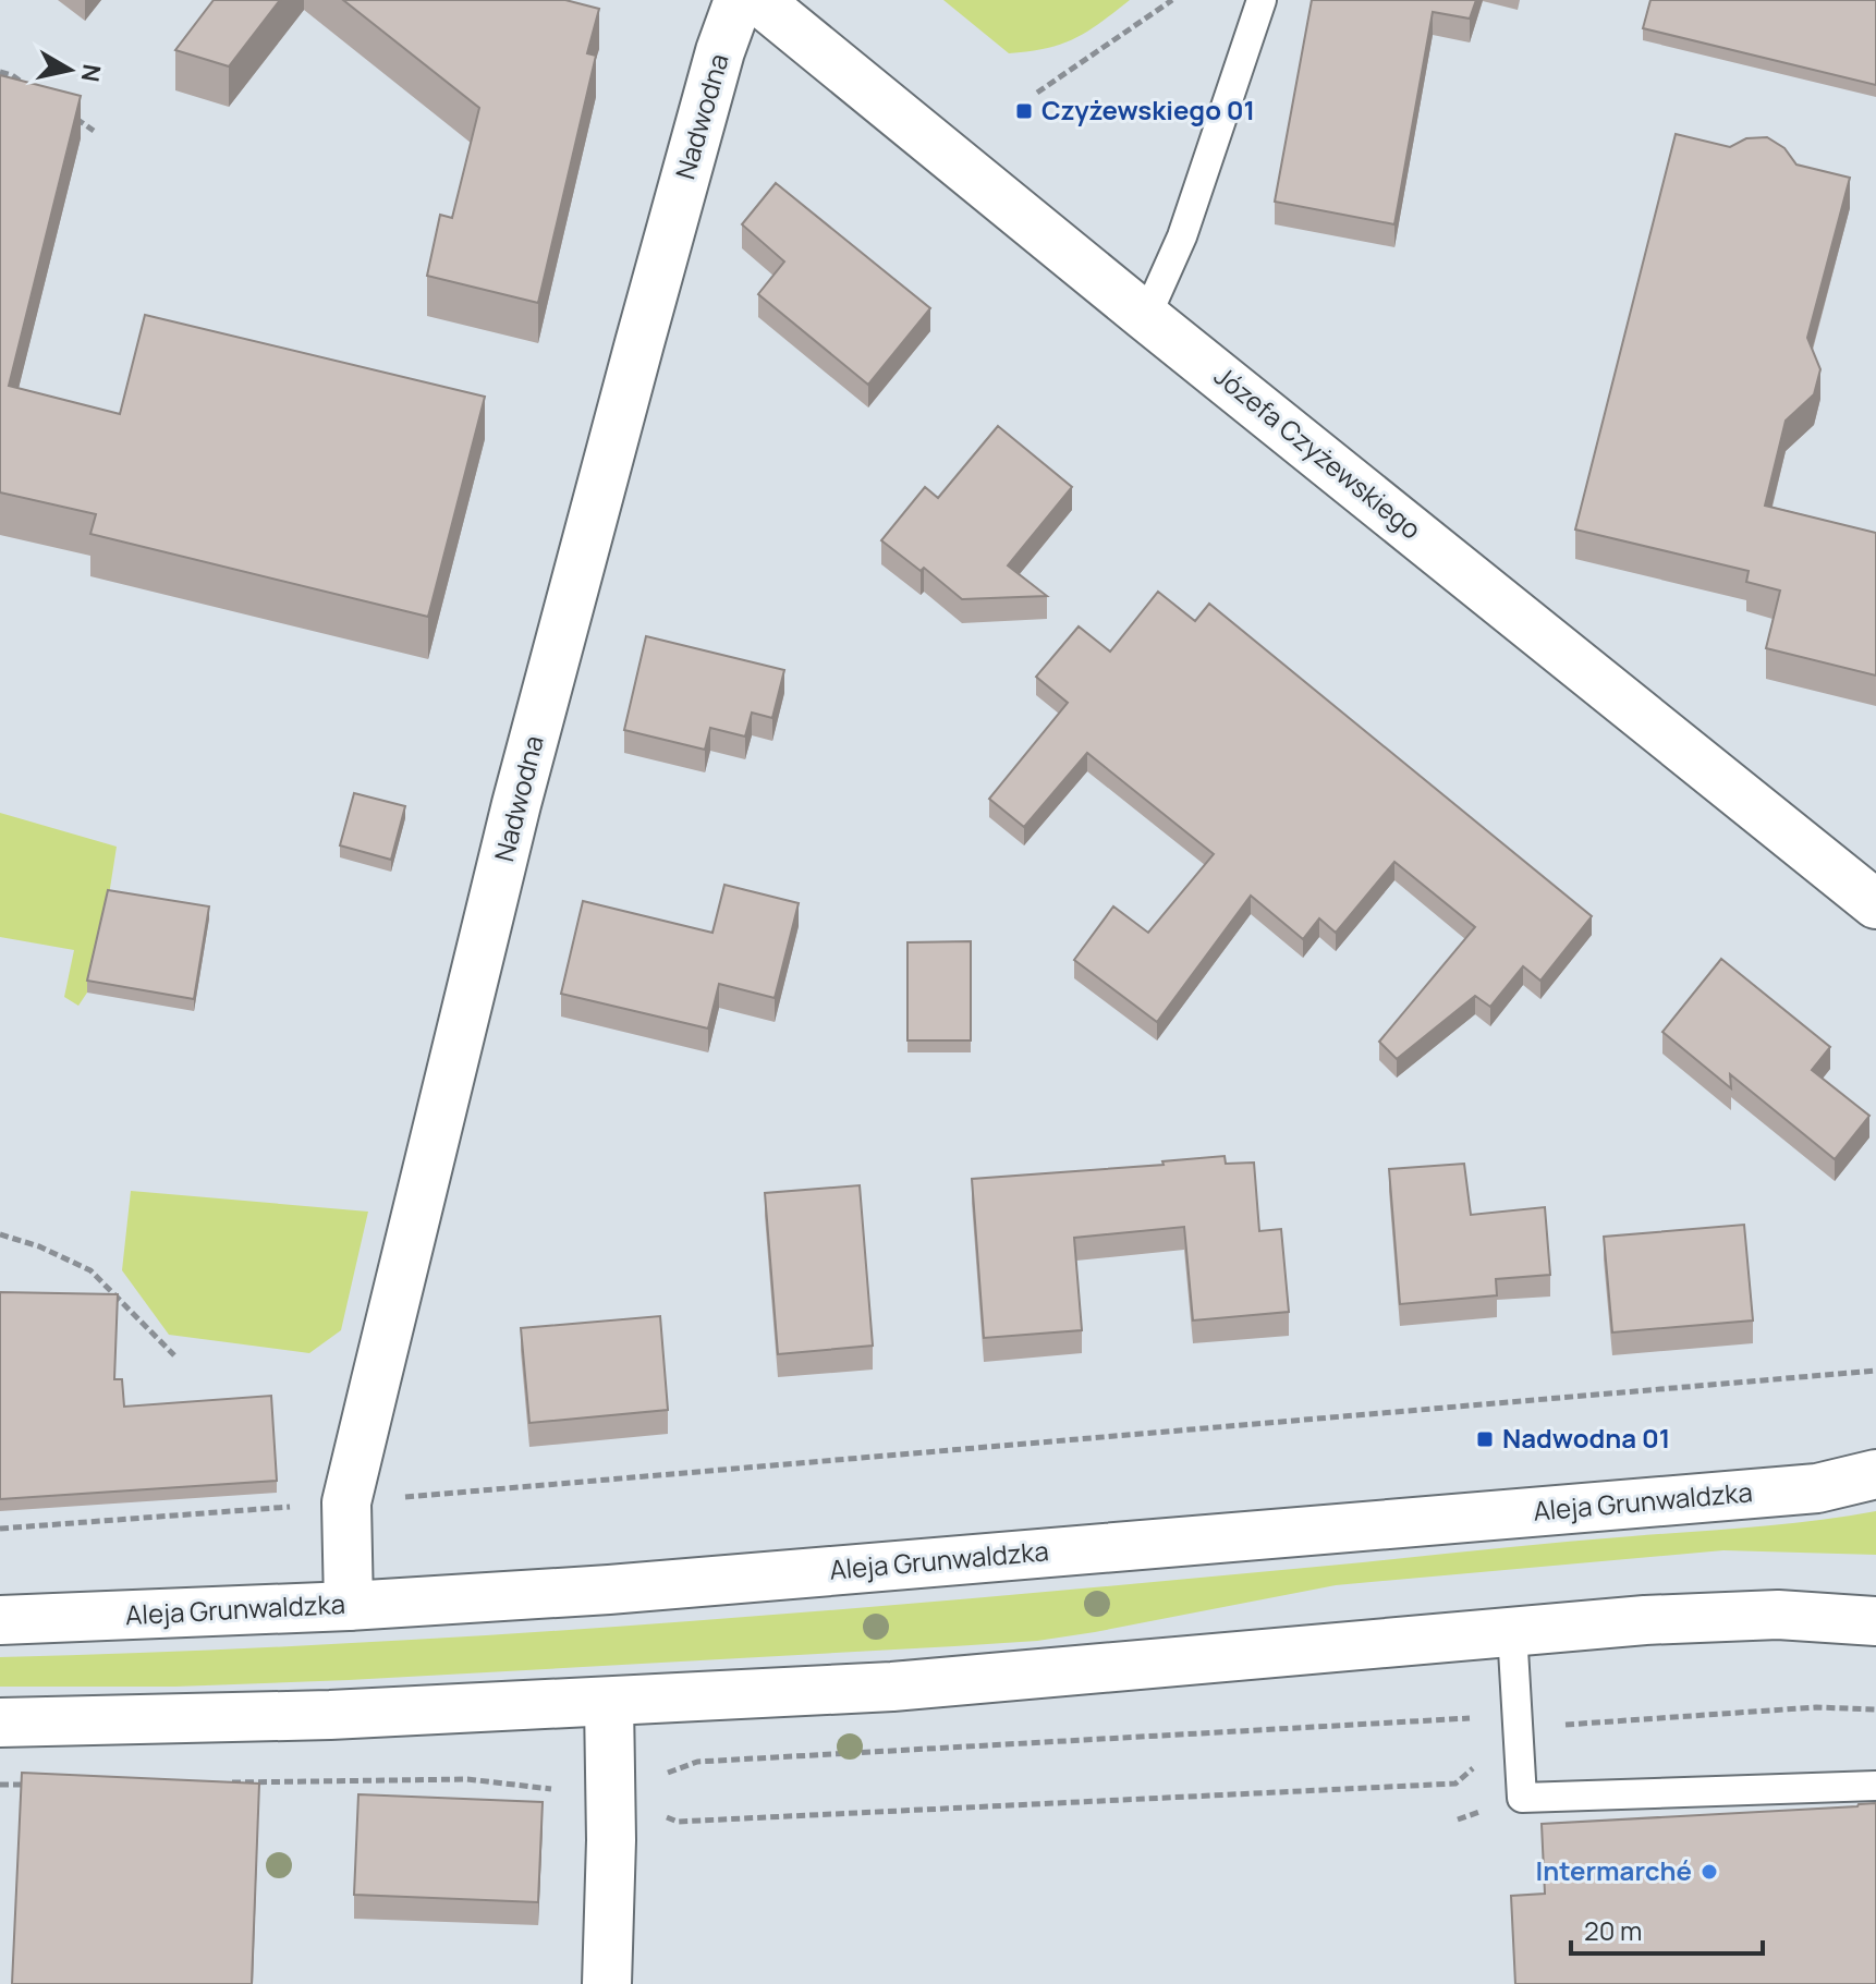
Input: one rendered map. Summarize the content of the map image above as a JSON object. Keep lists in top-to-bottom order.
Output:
{
  "streets": {
    "main road": ["Nadwodna", "Józefa Czyżewskiego", "Aleja Grunwaldzka"]
  },
  "crossings": [
    ["Nadwodna", "Aleja Grunwaldzka"]
  ],
  "places": {
    "transit": ["Czyżewskiego 01", "Nadwodna 01"],
    "other": ["Intermarché"]
  },
  "scale_bar": "20 m",
  "north": "right"
}
